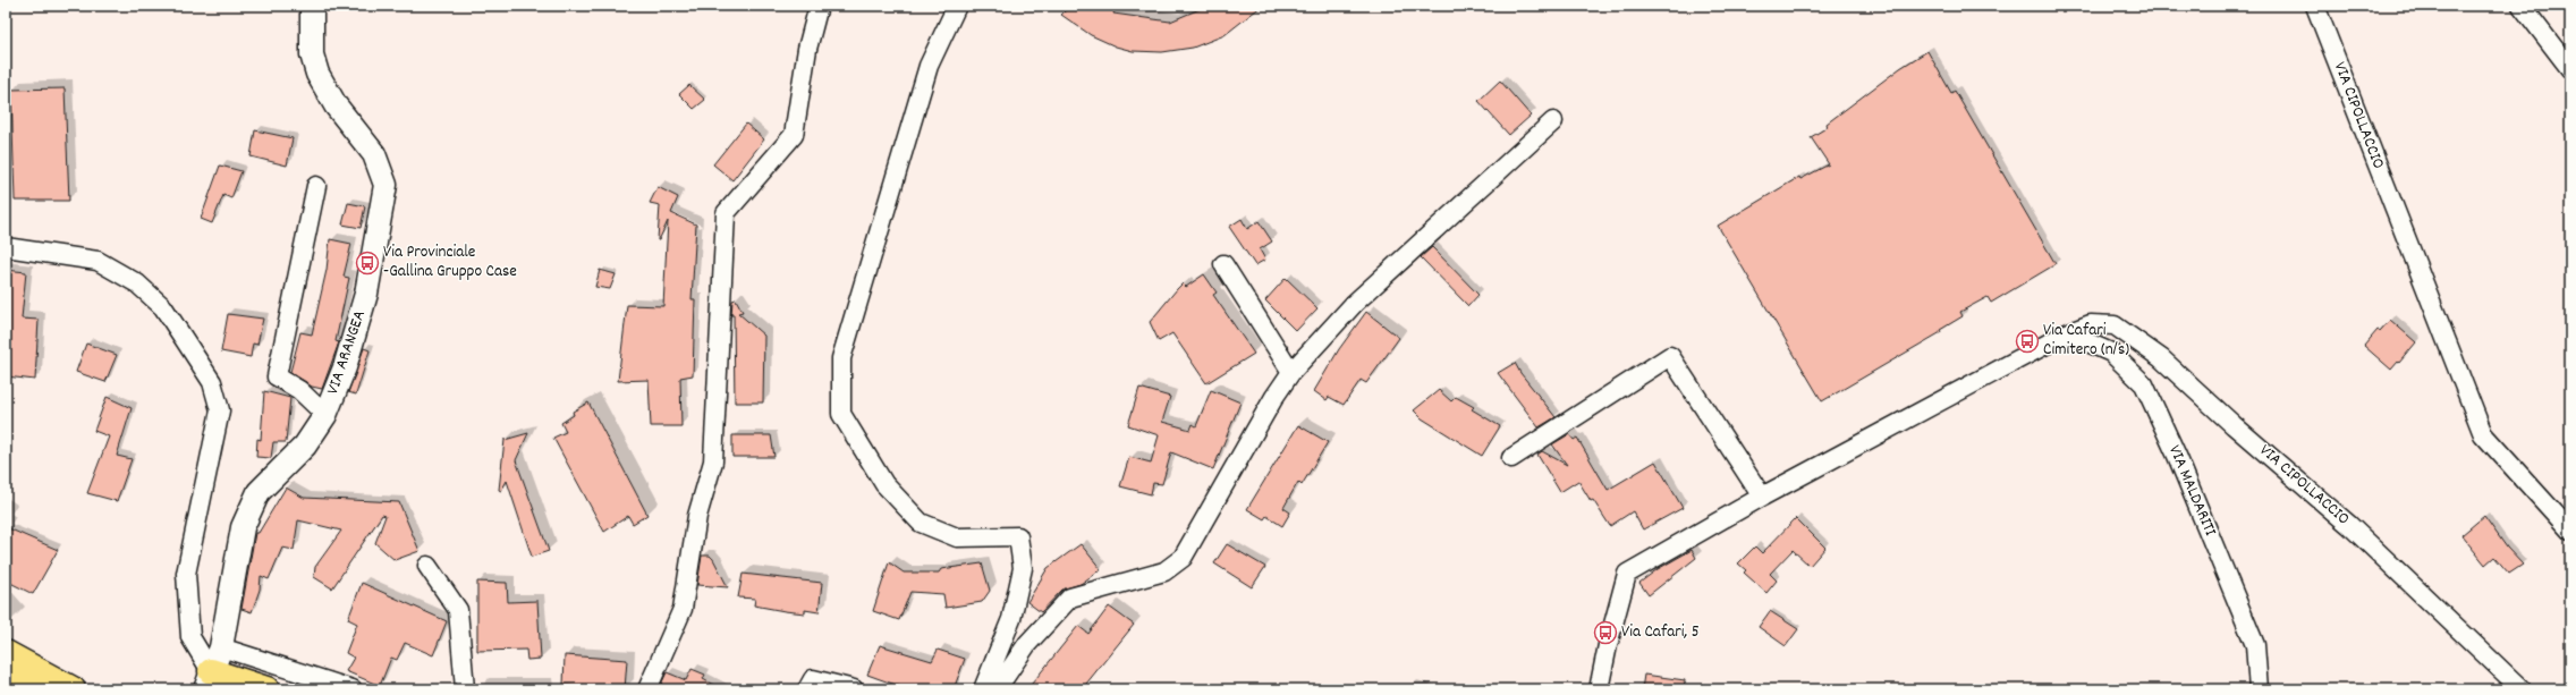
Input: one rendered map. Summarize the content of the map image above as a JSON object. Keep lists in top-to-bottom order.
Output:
{
  "streets": {
    "street": ["VIA CIPOLLACCIO", "VIA ARANGEA", "VIA MALDARITI"]
  },
  "crossings": [
    ["VIA CIPOLLACCIO", "VIA MALDARITI"]
  ],
  "places": {
    "bus stop": ["Via Provinciale -Gallina Gruppo Case", "Via Cafari Cimitero (n/s)", "Via Cafari, 5"]
  }
}
